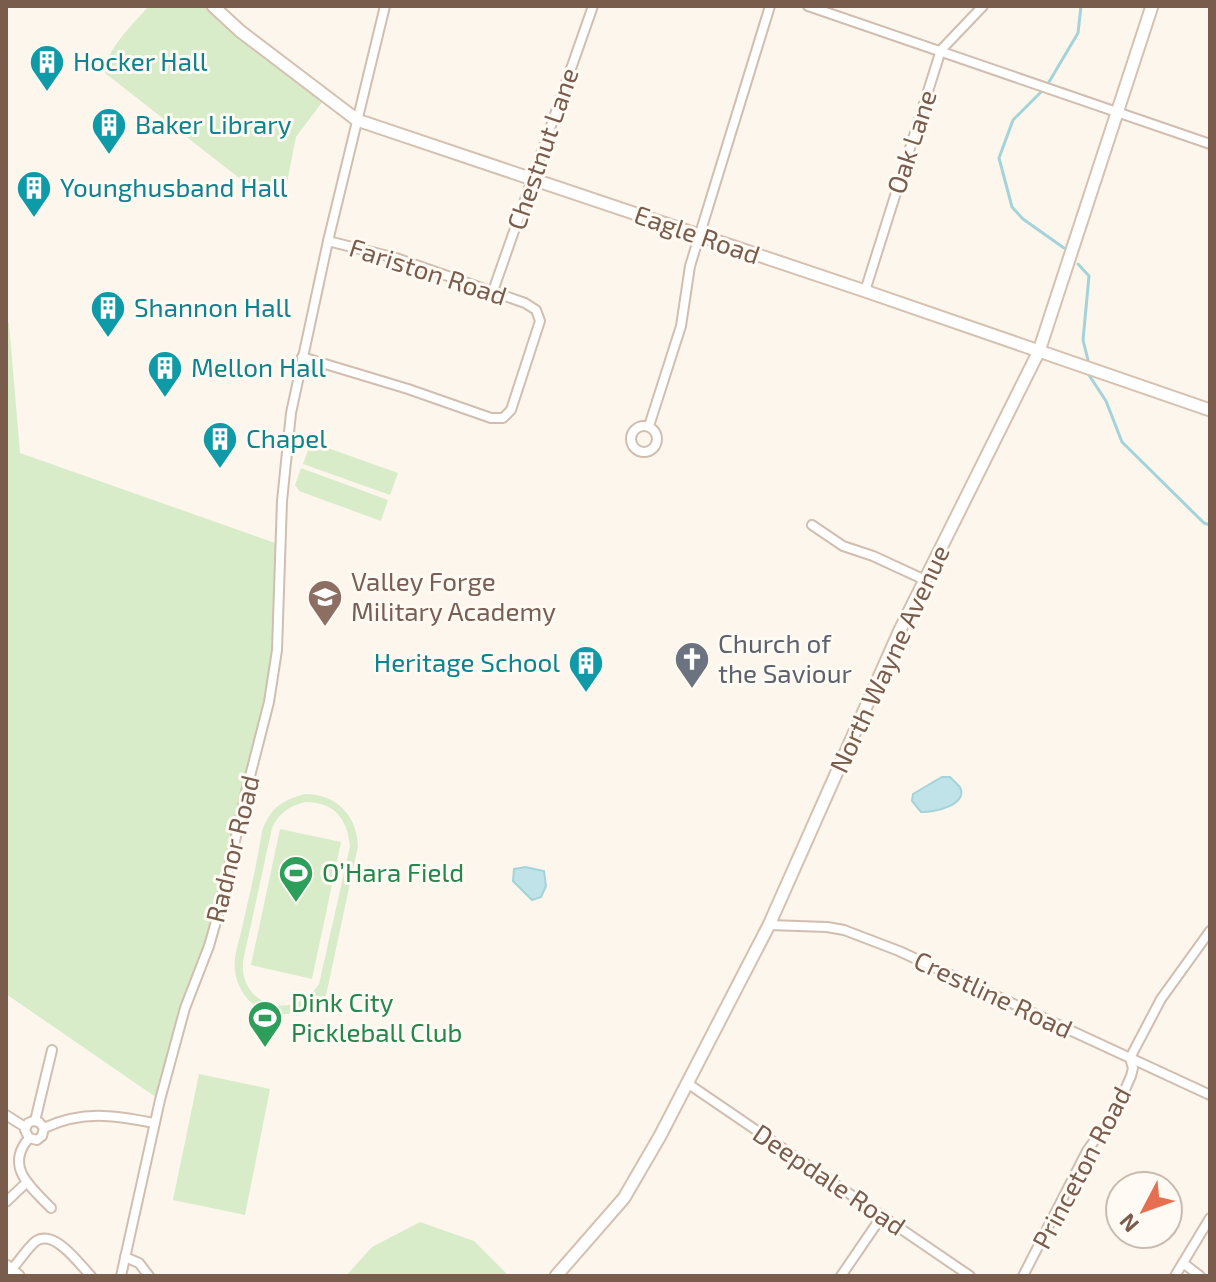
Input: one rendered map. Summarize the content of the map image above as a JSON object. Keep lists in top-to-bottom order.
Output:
{
  "streets": {
    "street": [
      "Oak Lane",
      "Chestnut Lane",
      "Eagle Road",
      "Fariston Road",
      "North Wayne Avenue",
      "Radnor Road",
      "Crestline Road",
      "Princeton Road",
      "Deepdale Road"
    ]
  },
  "crossings": [
    ["Oak Lane", "Eagle Road"],
    ["Chestnut Lane", "Eagle Road"],
    ["Chestnut Lane", "Fariston Road"],
    ["Eagle Road", "North Wayne Avenue"],
    ["Eagle Road", "Radnor Road"],
    ["Fariston Road", "Radnor Road"],
    ["North Wayne Avenue", "Crestline Road"],
    ["North Wayne Avenue", "Deepdale Road"],
    ["Crestline Road", "Princeton Road"]
  ],
  "places": {
    "building": [
      "Hocker Hall",
      "Baker Library",
      "Younghusband Hall",
      "Shannon Hall",
      "Mellon Hall",
      "Chapel",
      "Heritage School"
    ],
    "school or university": ["Valley Forge Military Academy"],
    "church": ["Church of the Saviour"],
    "sports": ["O’Hara Field", "Dink City Pickleball Club"]
  },
  "north": "bottom left"
}
